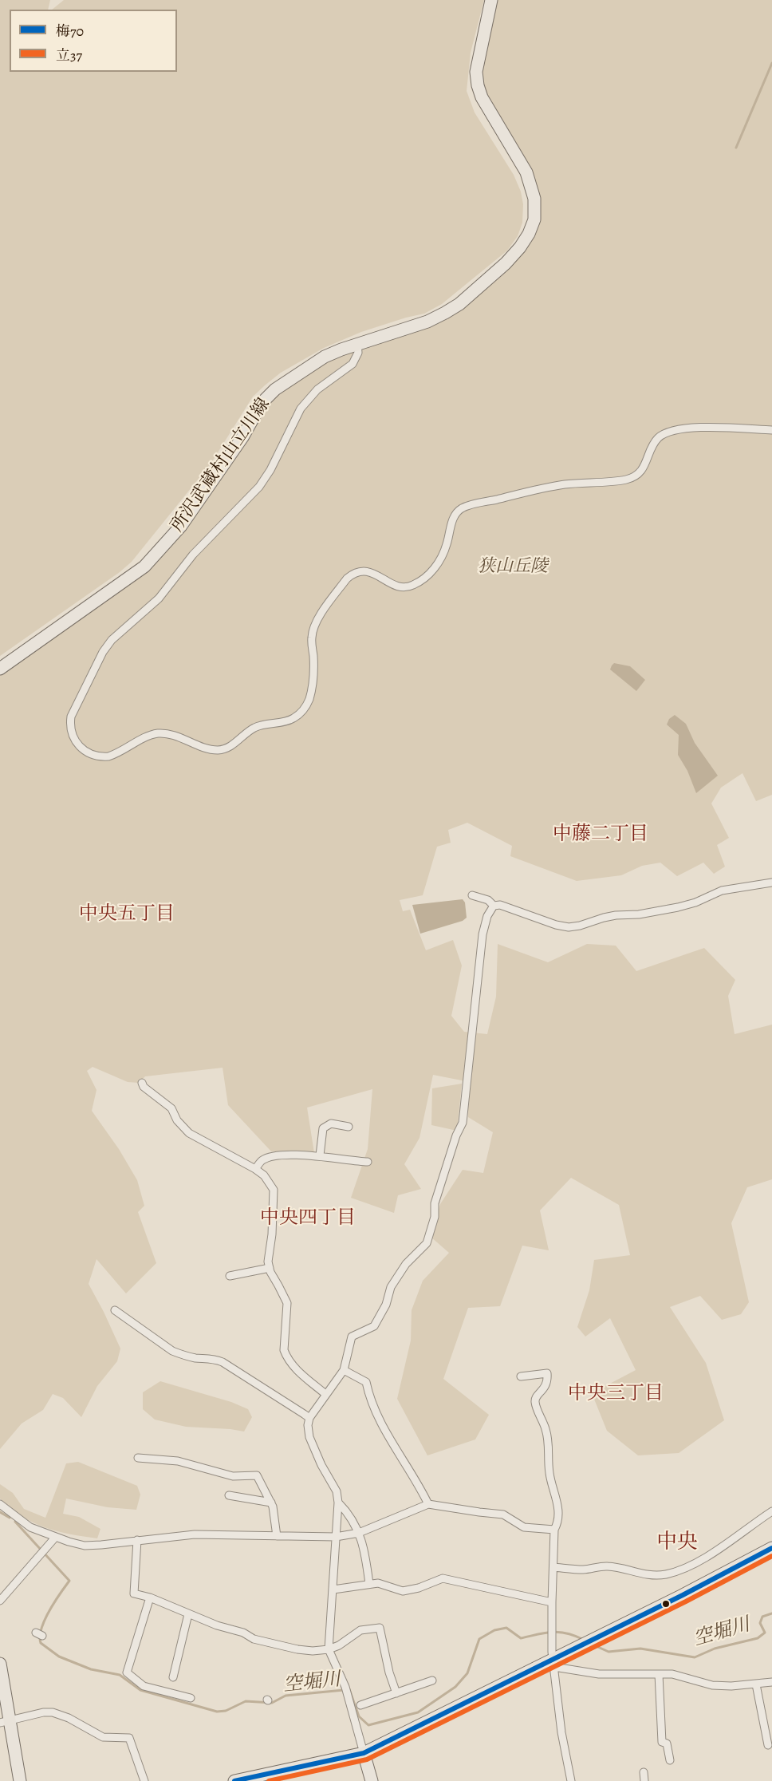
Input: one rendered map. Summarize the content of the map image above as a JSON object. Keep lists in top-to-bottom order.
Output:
{
  "streets": {
    "main road": ["所沢武蔵村山立川線"]
  },
  "districts": [
    "中藤二丁目",
    "中央五丁目",
    "中央四丁目",
    "中央三丁目",
    "中央"
  ],
  "water": ["空堀川"],
  "parks": ["狭山丘陵"],
  "lines": ["transit line 梅70", "transit line 立37"],
  "legend": ["梅70", "立37"]
}
